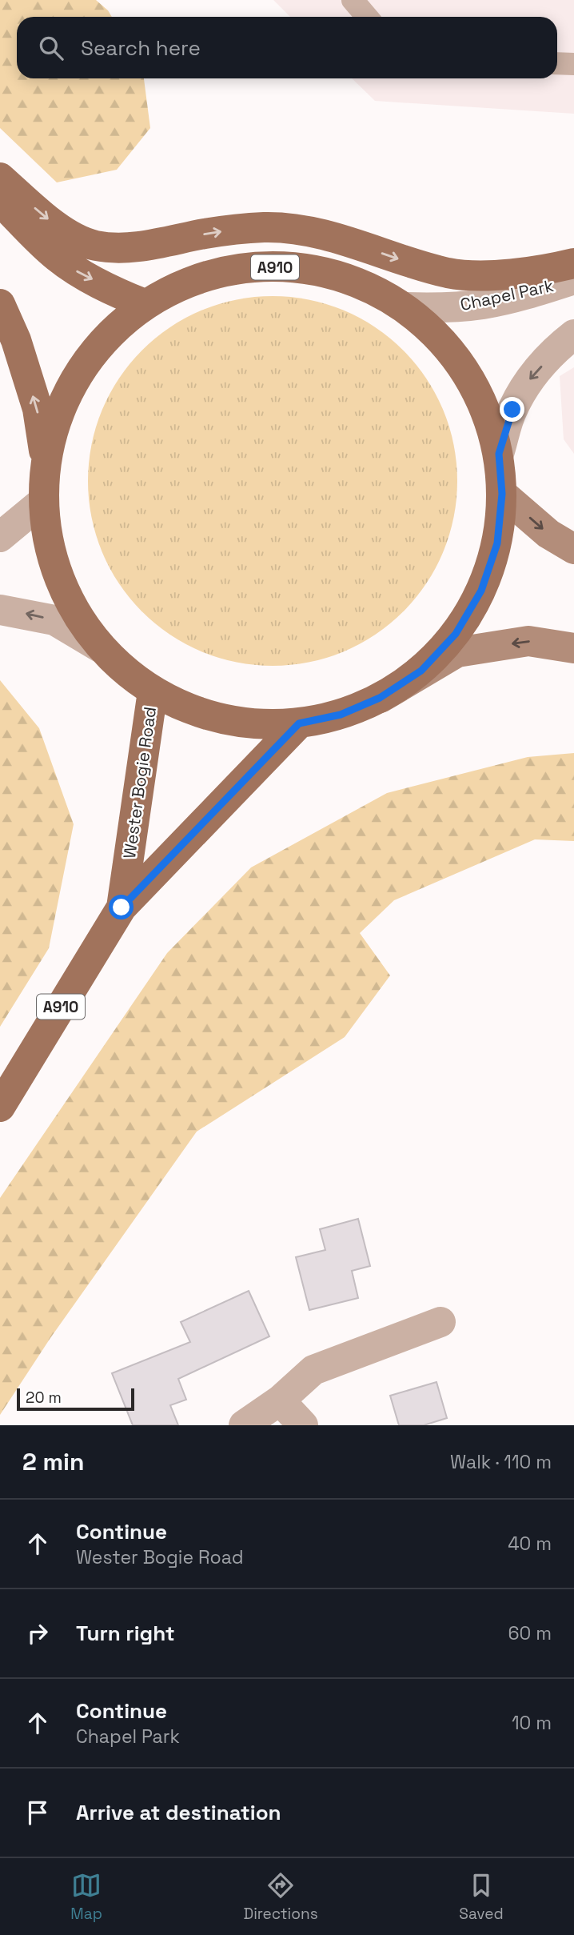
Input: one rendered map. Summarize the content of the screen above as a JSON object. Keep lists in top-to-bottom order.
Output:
{
  "streets": {
    "main road": ["A910", "Wester Bogie Road"],
    "street": ["Chapel Park"]
  },
  "crossings": [
    ["A910", "Chapel Park"],
    ["A910", "Wester Bogie Road"]
  ],
  "scale_bar": "20 m",
  "page": {
    "search": "Search here",
    "scale": "20 m",
    "heading": ["2 min", "Walk · 110 m"],
    "list": [
      ["Continue", "Wester Bogie Road", "40 m"],
      ["Turn right", "60 m"],
      ["Continue", "Chapel Park", "10 m"],
      "Arrive at destination"
    ],
    "nav": ["Map", "Directions", "Saved"]
  }
}
